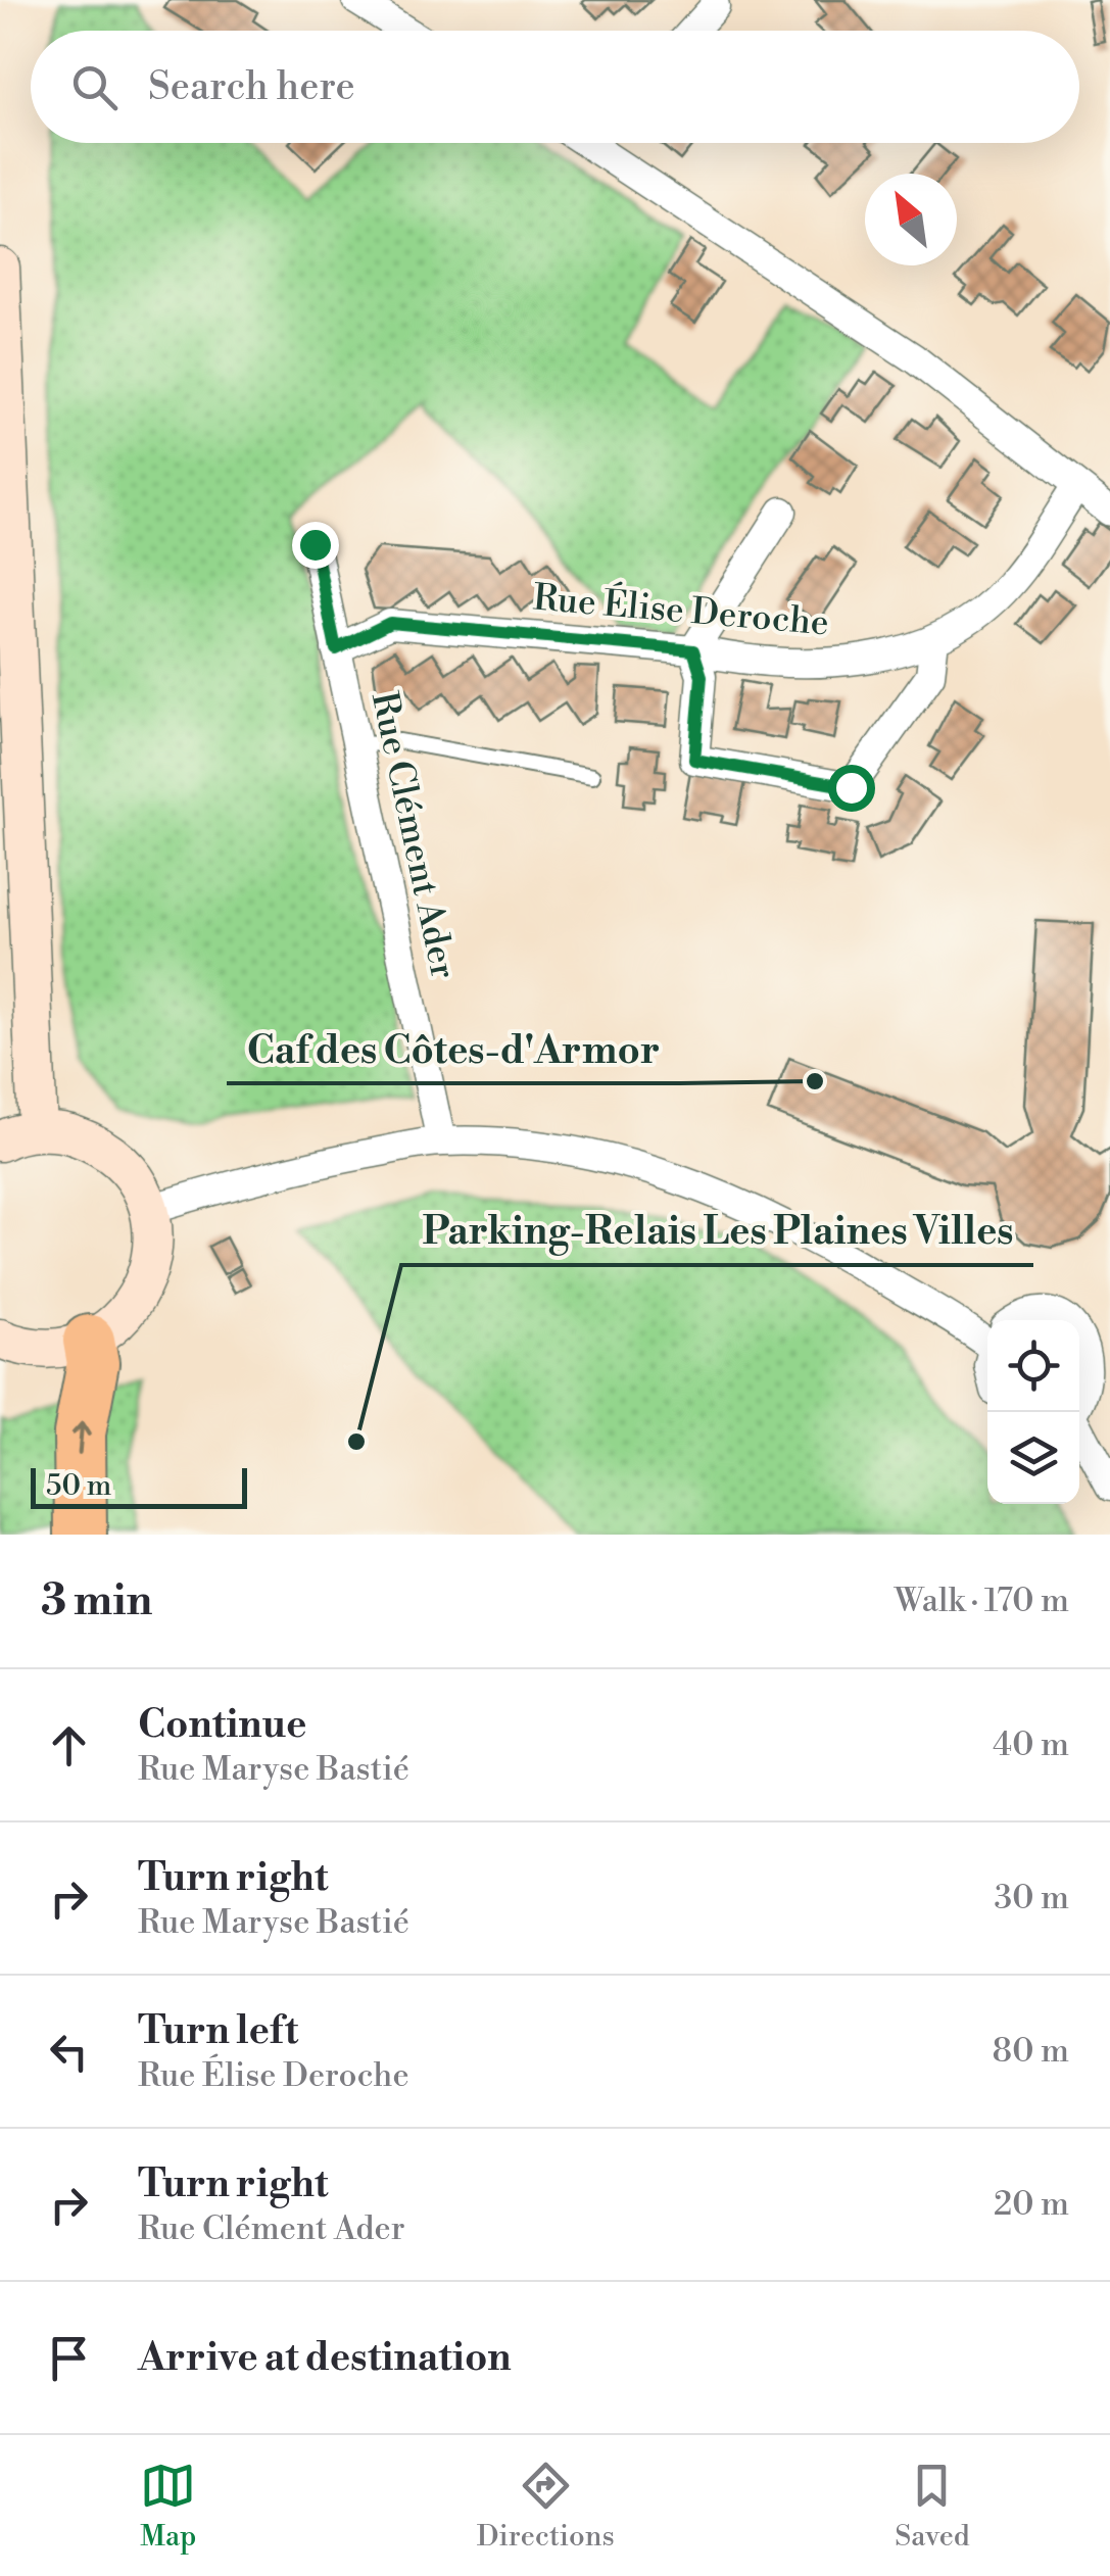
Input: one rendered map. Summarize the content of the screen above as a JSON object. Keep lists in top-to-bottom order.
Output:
{
  "streets": {
    "street": ["Rue Élise Deroche", "Rue Clément Ader"]
  },
  "crossings": [
    ["Rue Élise Deroche", "Rue Clément Ader"]
  ],
  "places": ["Caf des Côtes-d'Armor", "Parking-Relais Les Plaines Villes"],
  "scale_bar": "50 m",
  "north": "top left",
  "page": {
    "search": "Search here",
    "scale": "50 m",
    "heading": ["3 min", "Walk · 170 m"],
    "list": [
      ["Continue", "Rue Maryse Bastié", "40 m"],
      ["Turn right", "Rue Maryse Bastié", "30 m"],
      ["Turn left", "Rue Élise Deroche", "80 m"],
      ["Turn right", "Rue Clément Ader", "20 m"],
      "Arrive at destination"
    ],
    "nav": ["Map", "Directions", "Saved"]
  }
}
